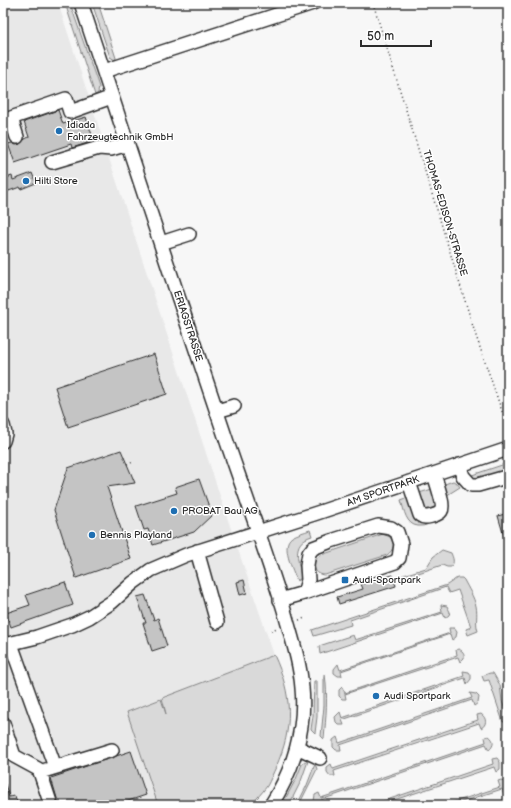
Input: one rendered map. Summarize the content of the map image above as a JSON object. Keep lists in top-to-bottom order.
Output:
{
  "streets": {
    "street": ["ERIAGSTRASSE", "AM SPORTPARK"],
    "path": ["THOMAS-EDISON-STRASSE"]
  },
  "crossings": [
    ["ERIAGSTRASSE", "AM SPORTPARK"]
  ],
  "places": {
    "other": [
      "Idiada Fahrzeugtechnik GmbH",
      "Hilti Store",
      "PROBAT Bau AG",
      "Bennis Playland",
      "Audi Sportpark"
    ],
    "transit": ["Audi-Sportpark"]
  },
  "scale_bar": "50 m"
}
